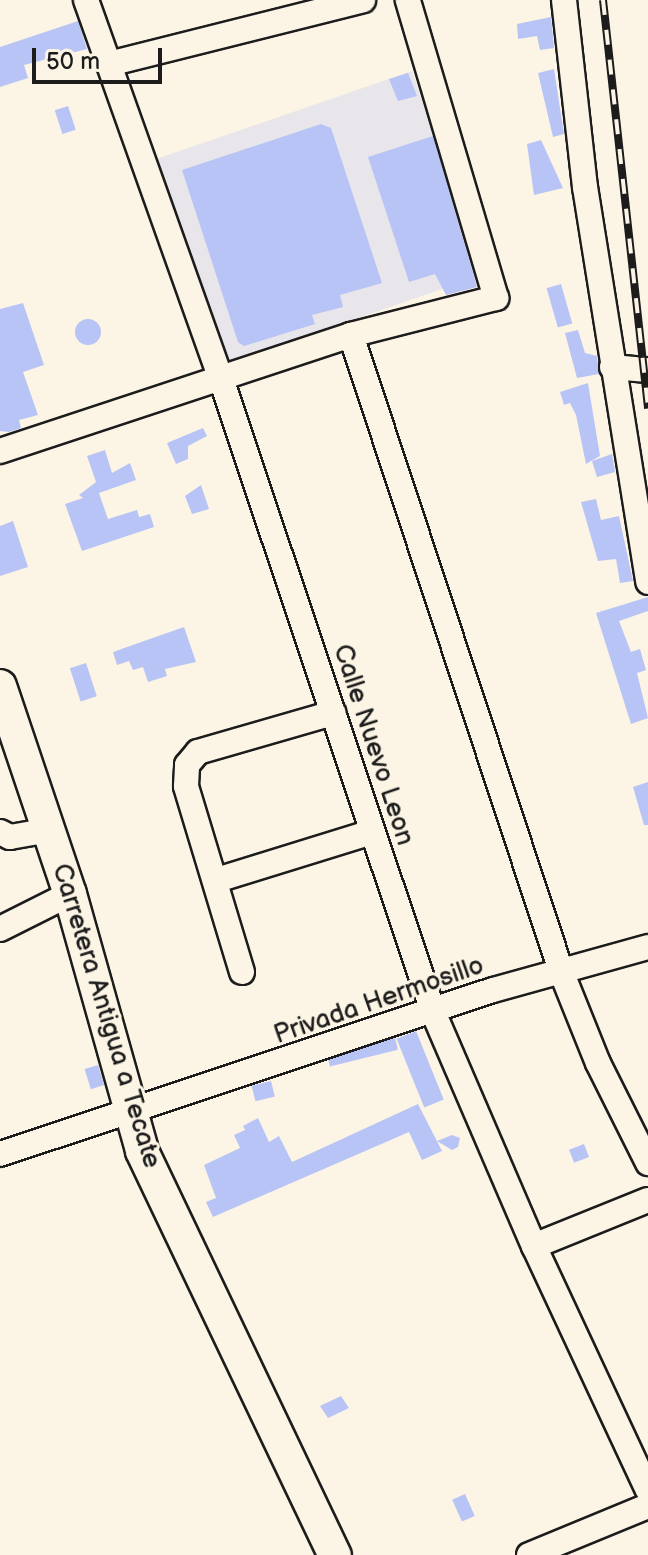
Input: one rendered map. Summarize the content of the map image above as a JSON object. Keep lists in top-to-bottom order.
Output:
{
  "streets": {
    "main road": ["Carretera Antigua a Tecate"],
    "street": ["Calle Nuevo Leon", "Privada Hermosillo"]
  },
  "crossings": [
    ["Calle Nuevo Leon", "Privada Hermosillo"],
    ["Privada Hermosillo", "Carretera Antigua a Tecate"]
  ],
  "scale_bar": "50 m"
}
